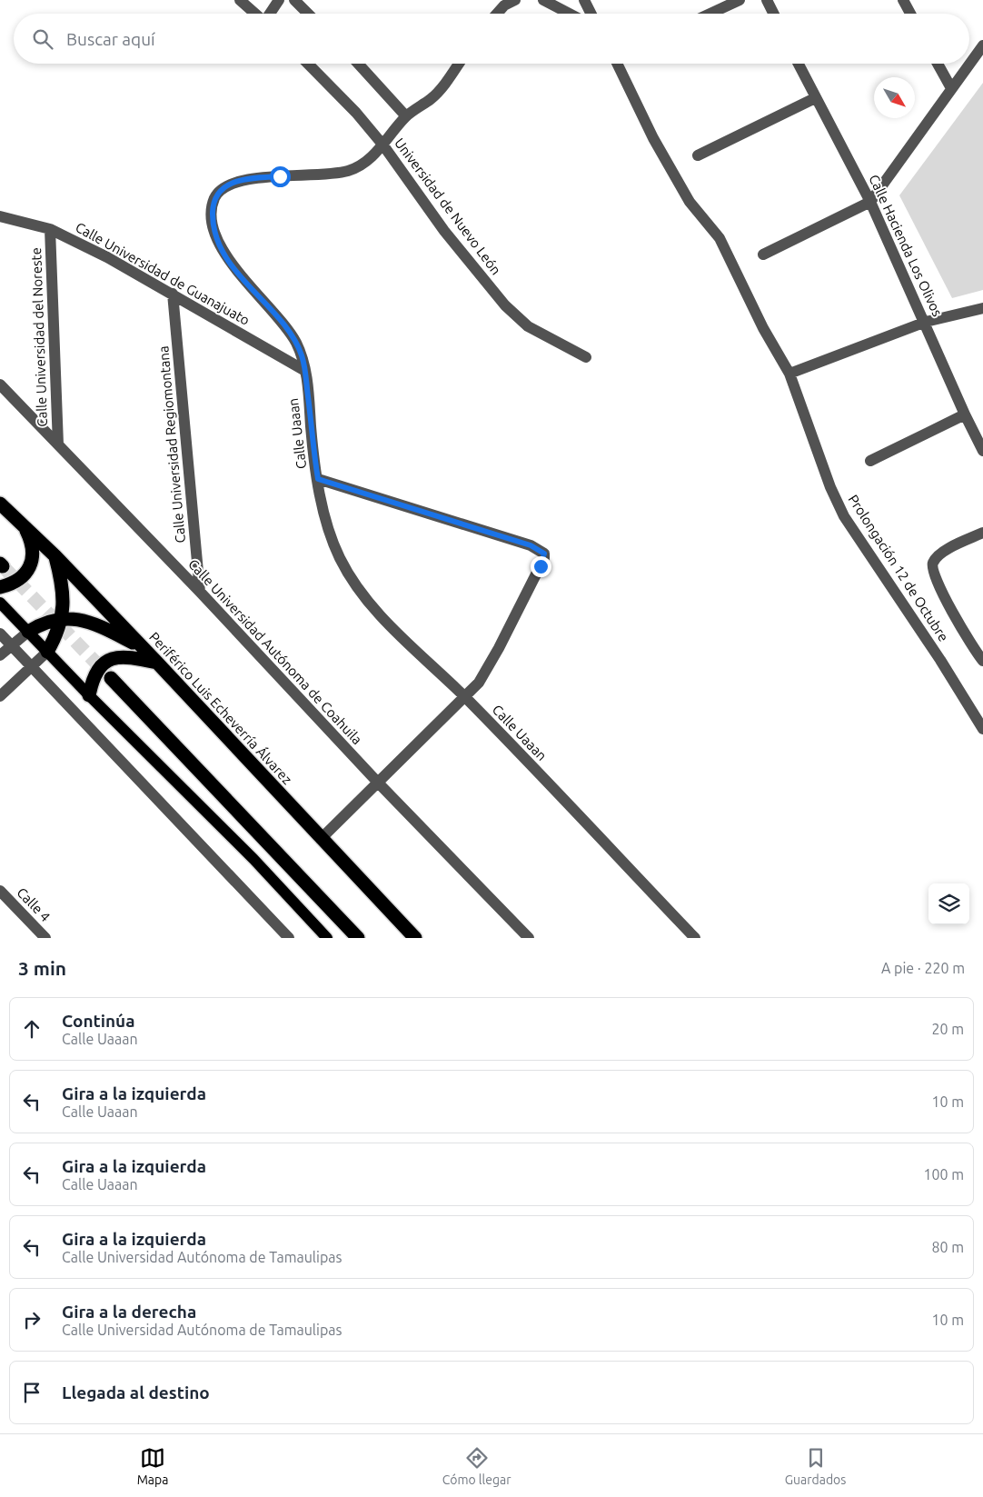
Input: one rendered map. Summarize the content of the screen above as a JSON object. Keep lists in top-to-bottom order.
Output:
{
  "streets": {
    "highway": ["Periférico Luis Echeverría Álvarez"],
    "street": [
      "Universidad de Nuevo León",
      "Calle Hacienda Los Olivos",
      "Calle Universidad de Guanajuato",
      "Calle Universidad del Noreste",
      "Calle Uaaan",
      "Calle Universidad Regiomontana",
      "Prolongación 12 de Octubre",
      "Calle Universidad Autónoma de Coahuila",
      "Calle 4"
    ]
  },
  "crossings": [
    ["Universidad de Nuevo León", "Calle Uaaan"],
    ["Calle Universidad de Guanajuato", "Calle Universidad del Noreste"],
    ["Calle Universidad de Guanajuato", "Calle Uaaan"],
    ["Calle Universidad de Guanajuato", "Calle Universidad Regiomontana"],
    ["Calle Universidad del Noreste", "Calle Universidad Autónoma de Coahuila"],
    ["Calle Universidad Regiomontana", "Calle Universidad Autónoma de Coahuila"]
  ],
  "north": "bottom right",
  "page": {
    "search": "Buscar aquí",
    "heading": ["3 min", "A pie · 220 m"],
    "list": [
      ["Continúa", "Calle Uaaan", "20 m"],
      ["Gira a la izquierda", "Calle Uaaan", "10 m"],
      ["Gira a la izquierda", "Calle Uaaan", "100 m"],
      ["Gira a la izquierda", "Calle Universidad Autónoma de Tamaulipas", "80 m"],
      ["Gira a la derecha", "Calle Universidad Autónoma de Tamaulipas", "10 m"],
      "Llegada al destino"
    ],
    "nav": ["Mapa", "Cómo llegar", "Guardados"]
  }
}
